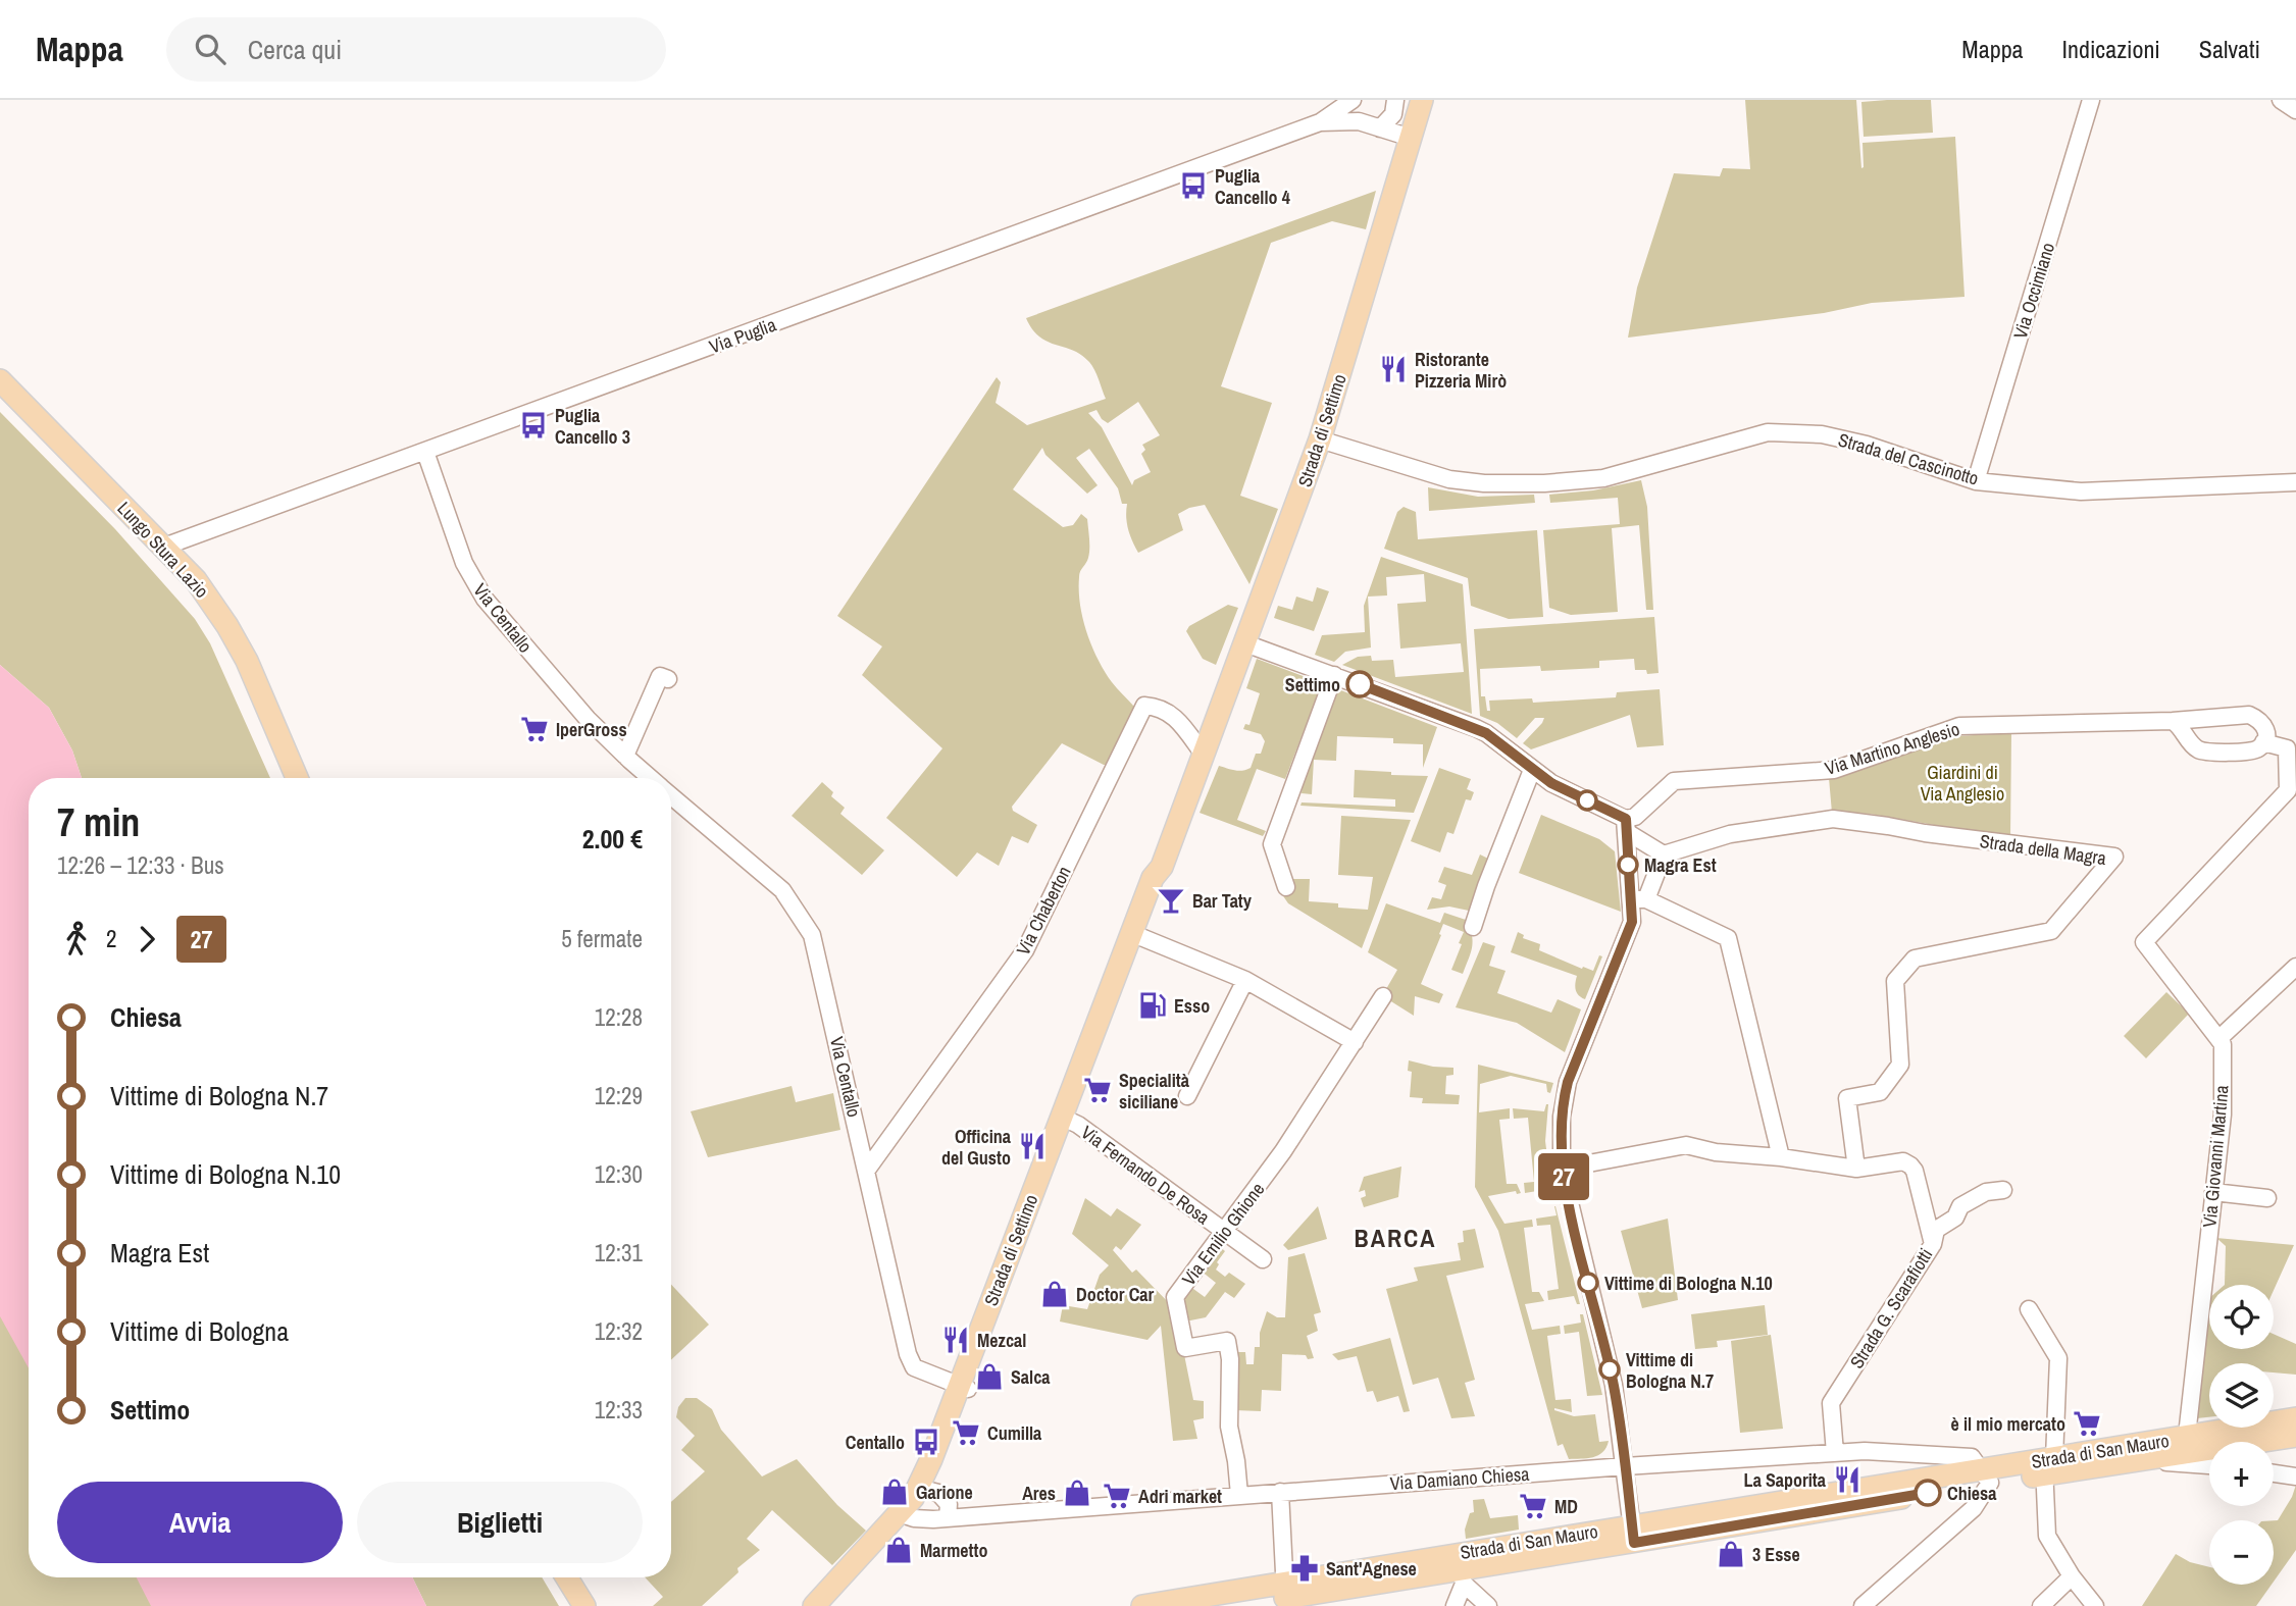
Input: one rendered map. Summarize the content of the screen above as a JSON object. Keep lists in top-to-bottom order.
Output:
{
  "streets": {
    "main road": ["Strada di Settimo", "Lungo Stura Lazio", "Strada di San Mauro"],
    "street": [
      "Via Occimiano",
      "Via Puglia",
      "Strada del Cascinotto",
      "Via Centallo",
      "Via Martino Anglesio",
      "Strada della Magra",
      "Via Chaberton",
      "Via Giovanni Martina",
      "Via Fernando De Rosa",
      "Via Emilio Ghione",
      "Strada G. Scarafiotti",
      "Via Damiano Chiesa"
    ]
  },
  "crossings": [
    ["Via Occimiano", "Strada del Cascinotto"],
    ["Via Puglia", "Strada di Settimo"],
    ["Via Puglia", "Lungo Stura Lazio"],
    ["Via Puglia", "Via Centallo"],
    ["Strada di Settimo", "Strada del Cascinotto"],
    ["Strada di Settimo", "Via Centallo"],
    ["Strada di Settimo", "Via Chaberton"],
    ["Strada di Settimo", "Via Fernando De Rosa"],
    ["Strada di Settimo", "Via Damiano Chiesa"],
    ["Via Centallo", "Via Chaberton"],
    ["Strada della Magra", "Strada G. Scarafiotti"],
    ["Via Giovanni Martina", "Strada di San Mauro"],
    ["Via Fernando De Rosa", "Via Emilio Ghione"],
    ["Via Emilio Ghione", "Via Damiano Chiesa"],
    ["Strada G. Scarafiotti", "Via Damiano Chiesa"],
    ["Strada di San Mauro", "Via Damiano Chiesa"]
  ],
  "districts": ["BARCA"],
  "parks": ["Giardini di Via Anglesio"],
  "places": {
    "bus stop": ["Puglia Cancello 4", "Puglia Cancello 3", "Centallo"],
    "restaurant": [
      "Ristorante Pizzeria Mirò",
      "Officina del Gusto",
      "Mezcal",
      "La Saporita"
    ],
    "other": [
      "Settimo",
      "Magra Est",
      "Vittime di Bologna N.10",
      "Vittime di Bologna N.7",
      "Chiesa"
    ],
    "supermarket": [
      "IperGross",
      "Specialità siciliane",
      "è il mio mercato",
      "Cumilla",
      "Adri market",
      "MD"
    ],
    "bar": ["Bar Taty"],
    "fuel station": ["Esso"],
    "shop": [
      "Doctor Car",
      "Salca",
      "Garione",
      "Ares",
      "Marmetto",
      "3 Esse"
    ],
    "pharmacy": ["Sant'Agnese"]
  },
  "lines": ["bus line 27"],
  "page": {
    "header": "Mappa",
    "search": "Cerca qui",
    "nav": ["Mappa", "Indicazioni", "Salvati"],
    "on_map": "27",
    "heading": ["7 min", "12:26 – 12:33 · Bus", "2.00 €"],
    "legs": ["2", "27", "5 fermate"],
    "list": [
      {
        "name": "Chiesa",
        "value": "12:28"
      },
      {
        "name": "Vittime di Bologna N.7",
        "value": "12:29"
      },
      {
        "name": "Vittime di Bologna N.10",
        "value": "12:30"
      },
      {
        "name": "Magra Est",
        "value": "12:31"
      },
      {
        "name": "Vittime di Bologna",
        "value": "12:32"
      },
      {
        "name": "Settimo",
        "value": "12:33"
      }
    ],
    "map_buttons": ["+", "−"],
    "buttons": ["Avvia", "Biglietti"]
  }
}
